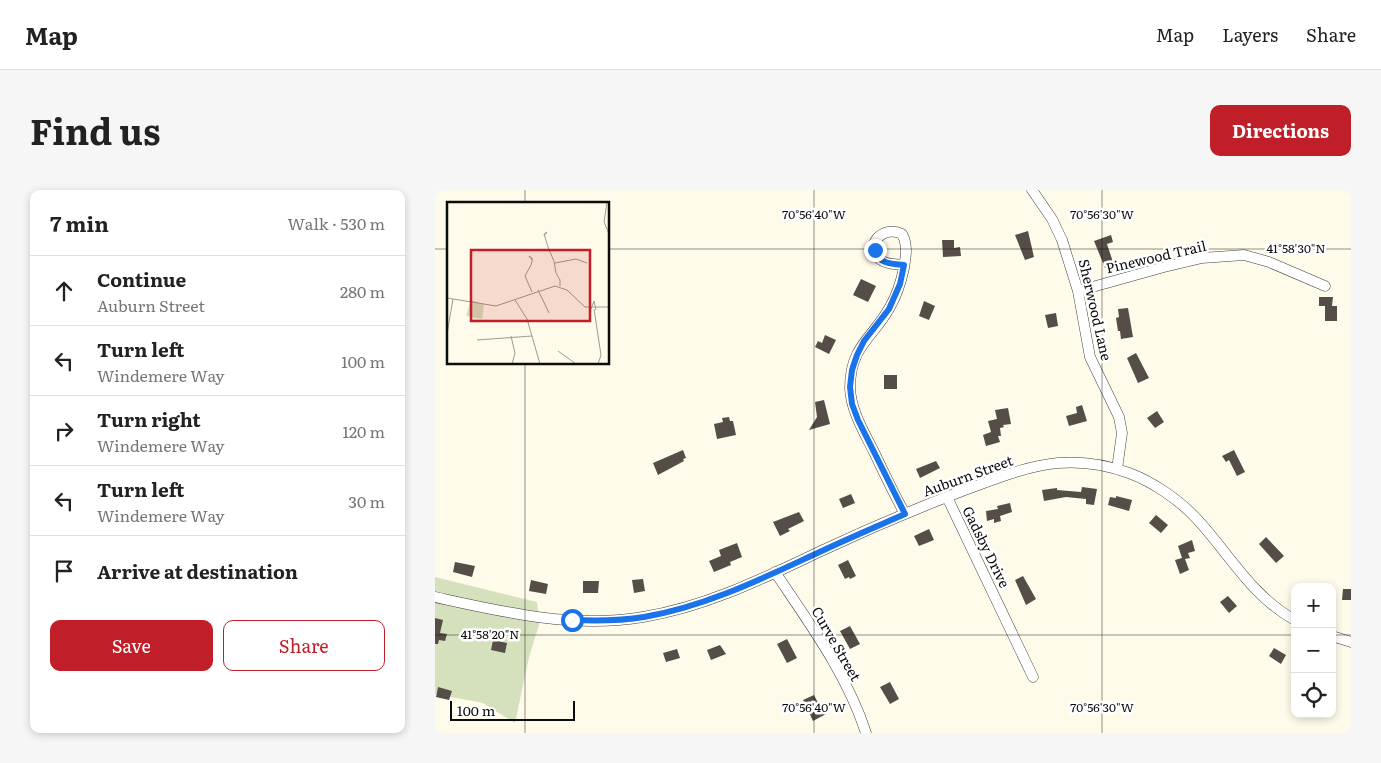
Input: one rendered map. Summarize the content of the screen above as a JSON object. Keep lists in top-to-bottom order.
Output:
{
  "streets": {
    "street": [
      "Pinewood Trail",
      "Sherwood Lane",
      "Auburn Street",
      "Gadsby Drive",
      "Curve Street"
    ]
  },
  "crossings": [
    ["Pinewood Trail", "Sherwood Lane"],
    ["Sherwood Lane", "Auburn Street"],
    ["Auburn Street", "Gadsby Drive"],
    ["Auburn Street", "Curve Street"]
  ],
  "scale_bar": "100 m",
  "page": {
    "header": "Map",
    "nav": ["Map", "Layers", "Share"],
    "title": "Find us",
    "buttons": [
      "Directions",
      ["Save", "Share"]
    ],
    "heading": ["7 min", "Walk · 530 m"],
    "list": [
      ["Continue", "Auburn Street", "280 m"],
      ["Turn left", "Windemere Way", "100 m"],
      ["Turn right", "Windemere Way", "120 m"],
      ["Turn left", "Windemere Way", "30 m"],
      "Arrive at destination"
    ],
    "map_buttons": ["+", "−"],
    "scale": "100 m"
  },
  "coordinates": [
    "70°56'40\"W",
    "70°56'30\"W",
    "41°58'30\"N",
    "41°58'20\"N"
  ]
}
